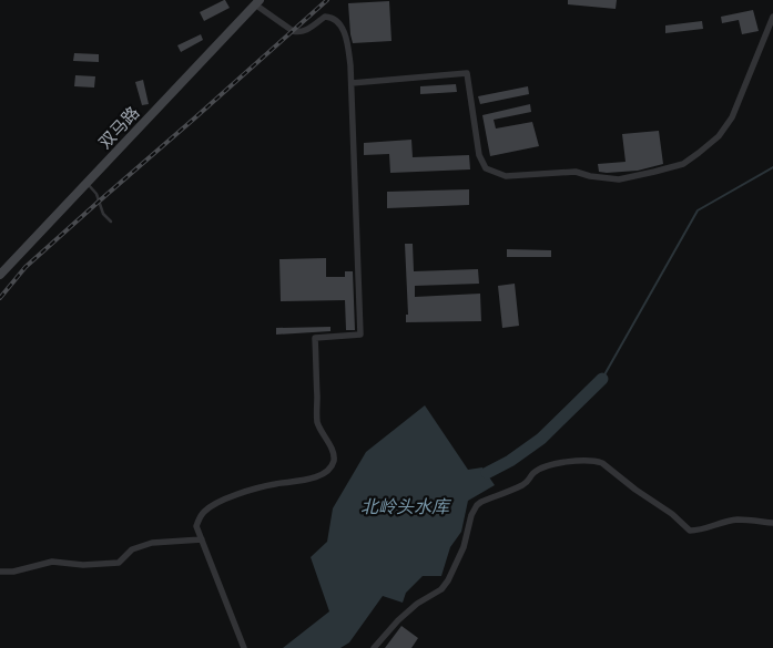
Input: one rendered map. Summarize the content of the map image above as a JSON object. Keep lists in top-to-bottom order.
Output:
{
  "streets": {
    "street": ["双马路"]
  },
  "water": ["北岭头水库"]
}
